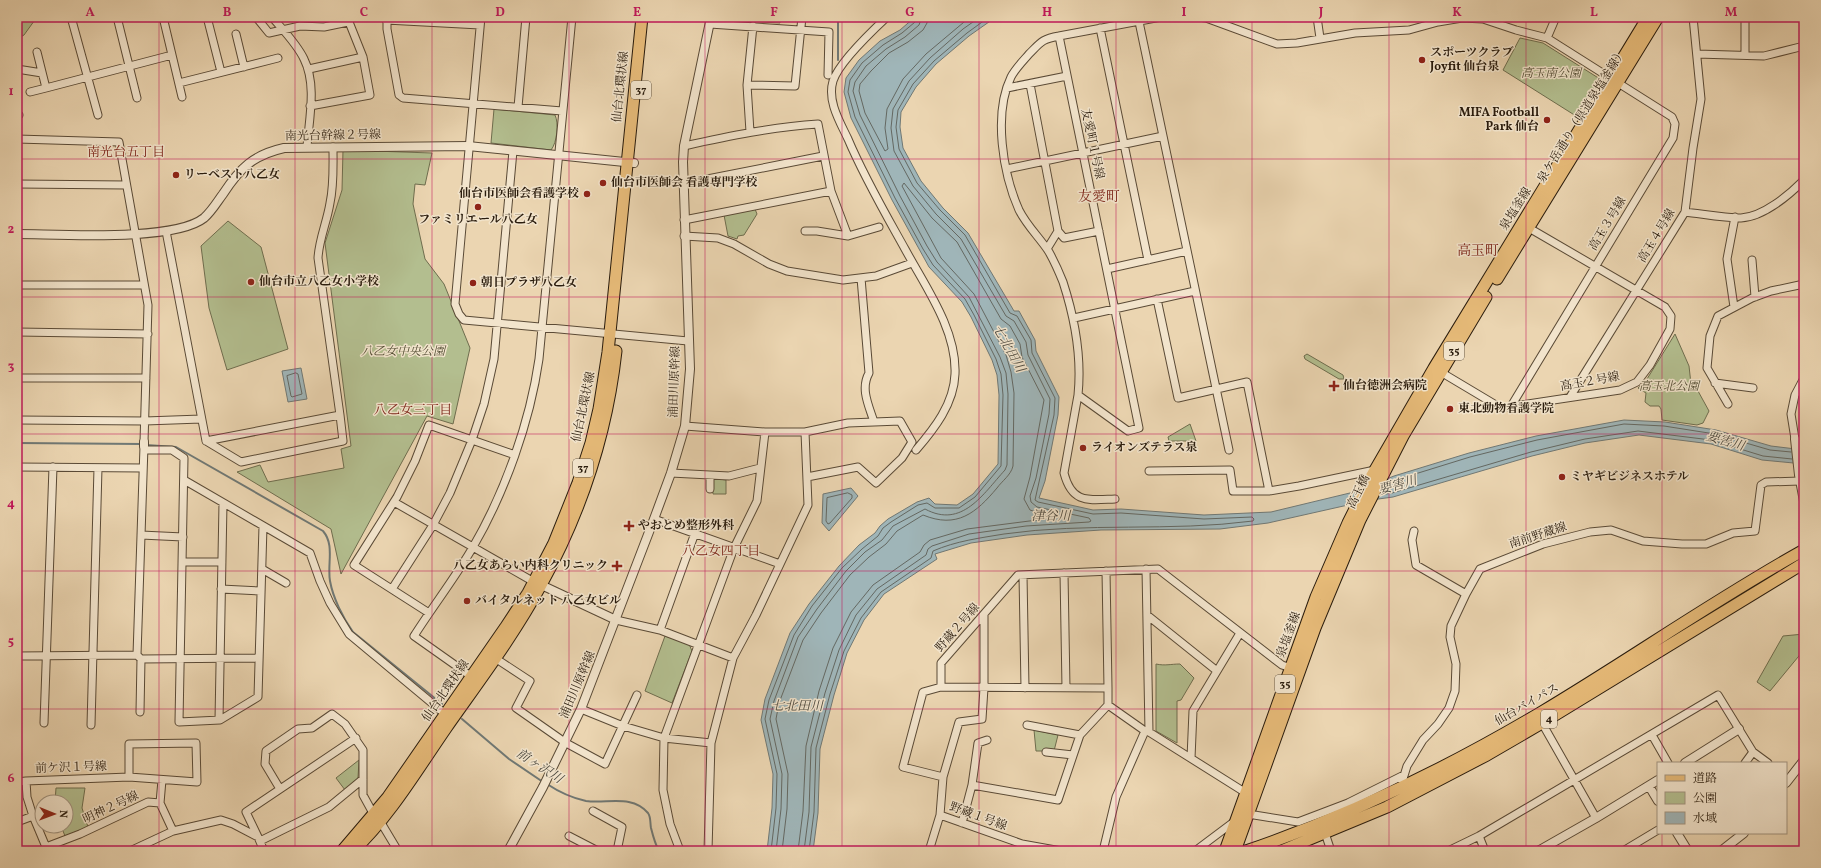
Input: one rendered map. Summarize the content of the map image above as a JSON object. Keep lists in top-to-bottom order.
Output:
{
  "streets": {
    "main road": [
      "仙台北環状線",
      "37",
      "泉ケ岳通り（県道泉塩釜線）",
      "泉塩釜線",
      "35",
      "高玉橋",
      "仙台バイパス",
      "4"
    ],
    "street": [
      "南光台幹線２号線",
      "友愛町１号線",
      "高玉３号線",
      "高玉４号線",
      "浦田川原幹線",
      "高玉２号線",
      "南前野蔵線",
      "野蔵２号線",
      "前ケ沢１号線",
      "明神２号線",
      "野蔵１号線"
    ]
  },
  "crossings": [
    ["仙台北環状線", "南光台幹線２号線"],
    ["泉ケ岳通り（県道泉塩釜線）", "泉塩釜線"],
    ["泉ケ岳通り（県道泉塩釜線）", "高玉３号線"],
    ["泉ケ岳通り（県道泉塩釜線）", "高玉２号線"],
    ["泉塩釜線", "高玉３号線"],
    ["泉塩釜線", "35"],
    ["泉塩釜線", "高玉２号線"],
    ["泉塩釜線", "高玉橋"],
    ["高玉３号線", "高玉２号線"],
    ["高玉４号線", "高玉２号線"],
    ["南前野蔵線", "仙台バイパス"],
    ["前ケ沢１号線", "明神２号線"]
  ],
  "districts": [
    "南光台五丁目",
    "友愛町",
    "高玉町",
    "八乙女三丁目",
    "八乙女四丁目"
  ],
  "water": [
    "七北田川",
    "要害川",
    "津谷川",
    "前ヶ沢川"
  ],
  "parks": ["高玉南公園", "八乙女中央公園", "高玉北公園"],
  "places": {
    "other": [
      "スポーツクラブ Joyfit 仙台泉",
      "MIFA Football Park 仙台",
      "リーベスト八乙女",
      "仙台市医師会 看護専門学校",
      "仙台市医師会看護学校",
      "ファミリエール八乙女",
      "仙台市立八乙女小学校",
      "朝日プラザ八乙女",
      "東北動物看護学院",
      "ライオンズテラス泉",
      "ミヤギビジネスホテル",
      "バイタルネット 八乙女ビル"
    ],
    "health": ["仙台徳洲会病院", "やおとめ整形外科", "八乙女あらい内科クリニック"]
  },
  "legend": ["道路", "公園", "水域"],
  "north": "right",
  "grid": {
    "columns": [
      "A",
      "B",
      "C",
      "D",
      "E",
      "F",
      "G",
      "H",
      "I",
      "J",
      "K",
      "L",
      "M"
    ],
    "rows": [
      "1",
      "2",
      "3",
      "4",
      "5",
      "6"
    ]
  }
}
